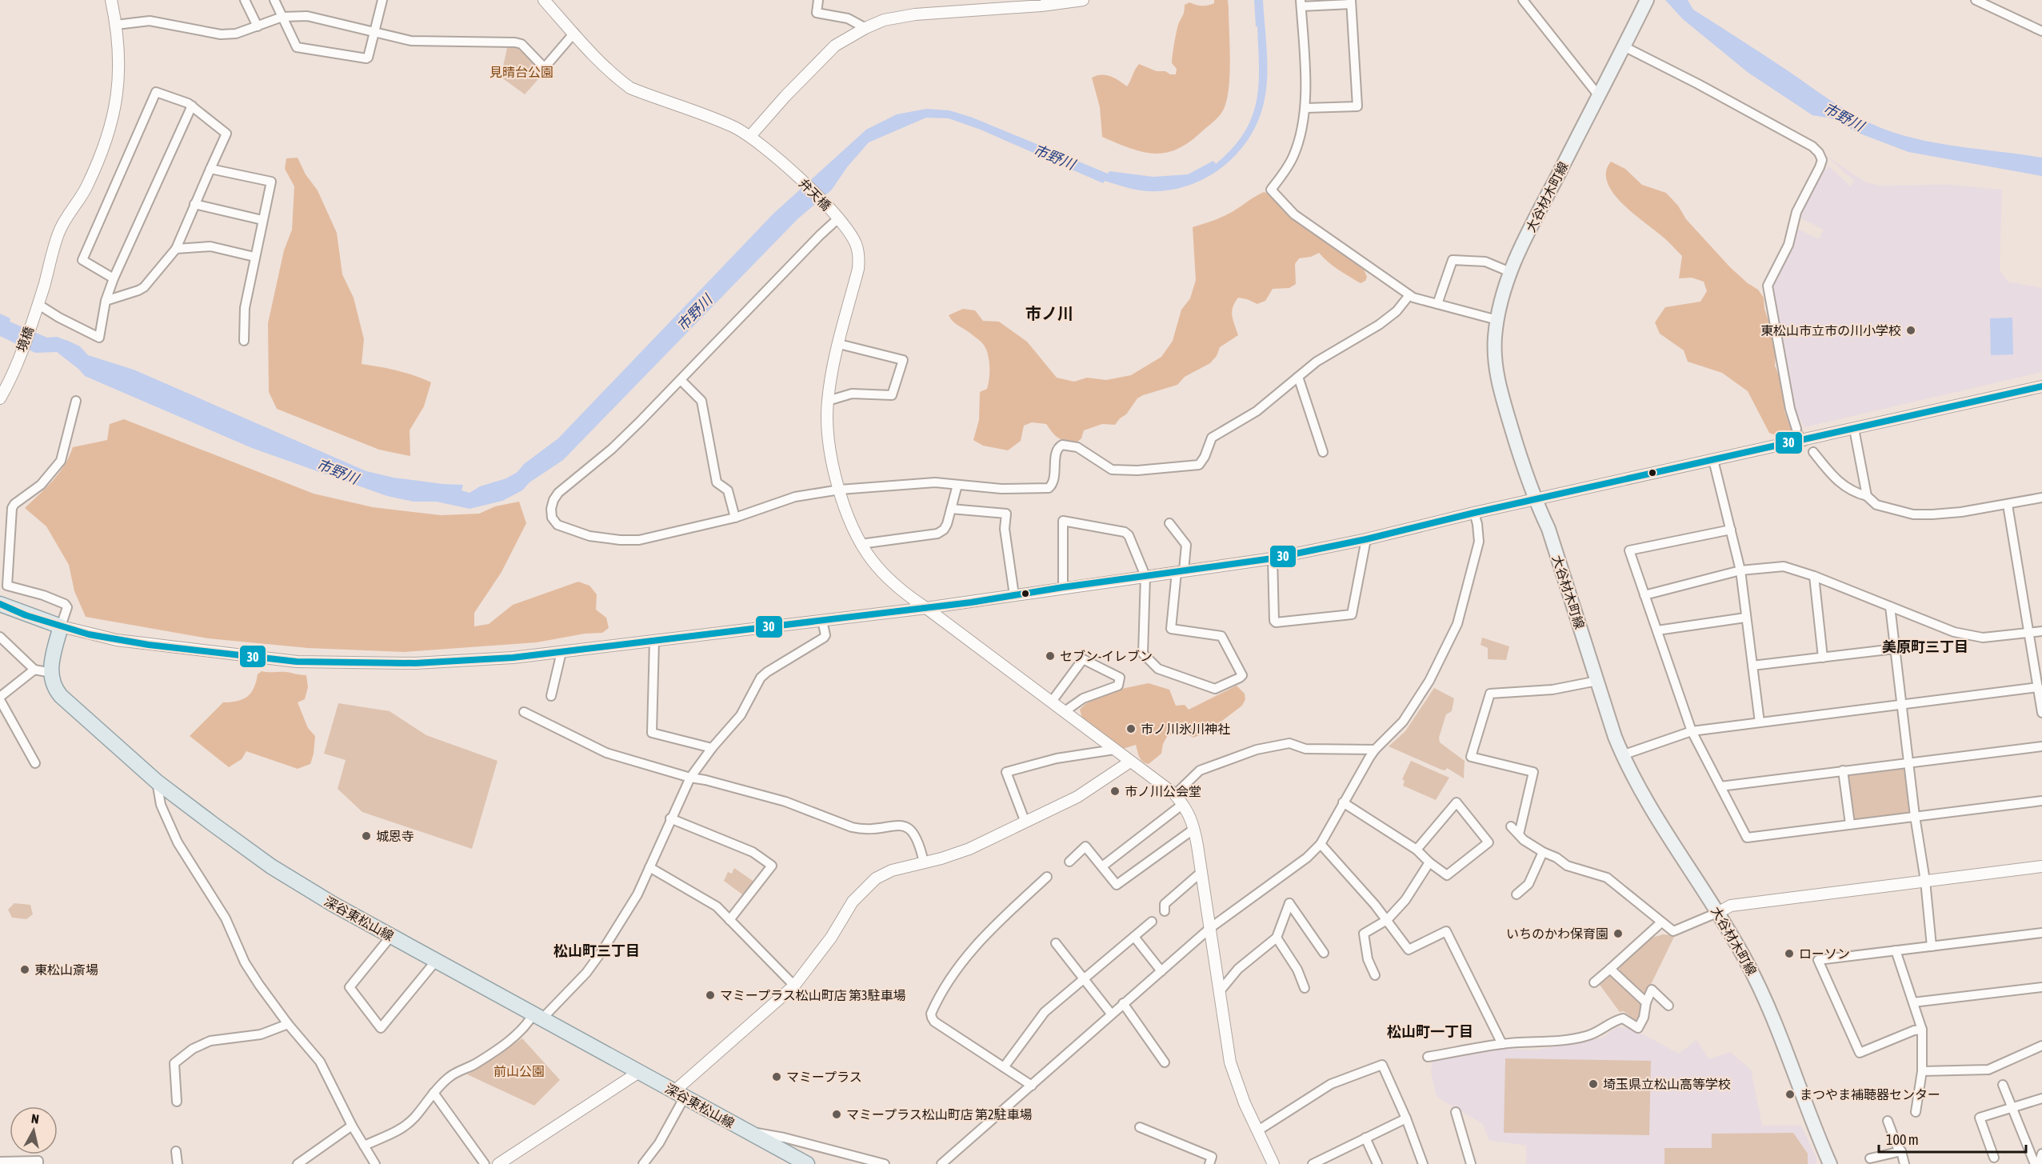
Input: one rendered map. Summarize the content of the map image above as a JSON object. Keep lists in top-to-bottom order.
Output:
{
  "streets": {
    "main road": ["大谷材木町線", "深谷東松山線"],
    "street": ["弁天橋", "境橋"]
  },
  "districts": [
    "市ノ川",
    "美原町三丁目",
    "松山町三丁目",
    "松山町一丁目"
  ],
  "water": ["市野川"],
  "parks": ["見晴台公園", "前山公園"],
  "places": [
    "東松山市立市の川小学校",
    "セブン-イレブン",
    "市ノ川氷川神社",
    "市ノ川公会堂",
    "城恩寺",
    "いちのかわ保育園",
    "ローソン",
    "東松山斎場",
    "マミープラス松山町店 第3駐車場",
    "マミープラス",
    "埼玉県立松山高等学校",
    "まつやま補聴器センター",
    "マミープラス松山町店 第2駐車場"
  ],
  "lines": ["transit line 30"],
  "scale_bar": "100 m",
  "north": "top"
}
